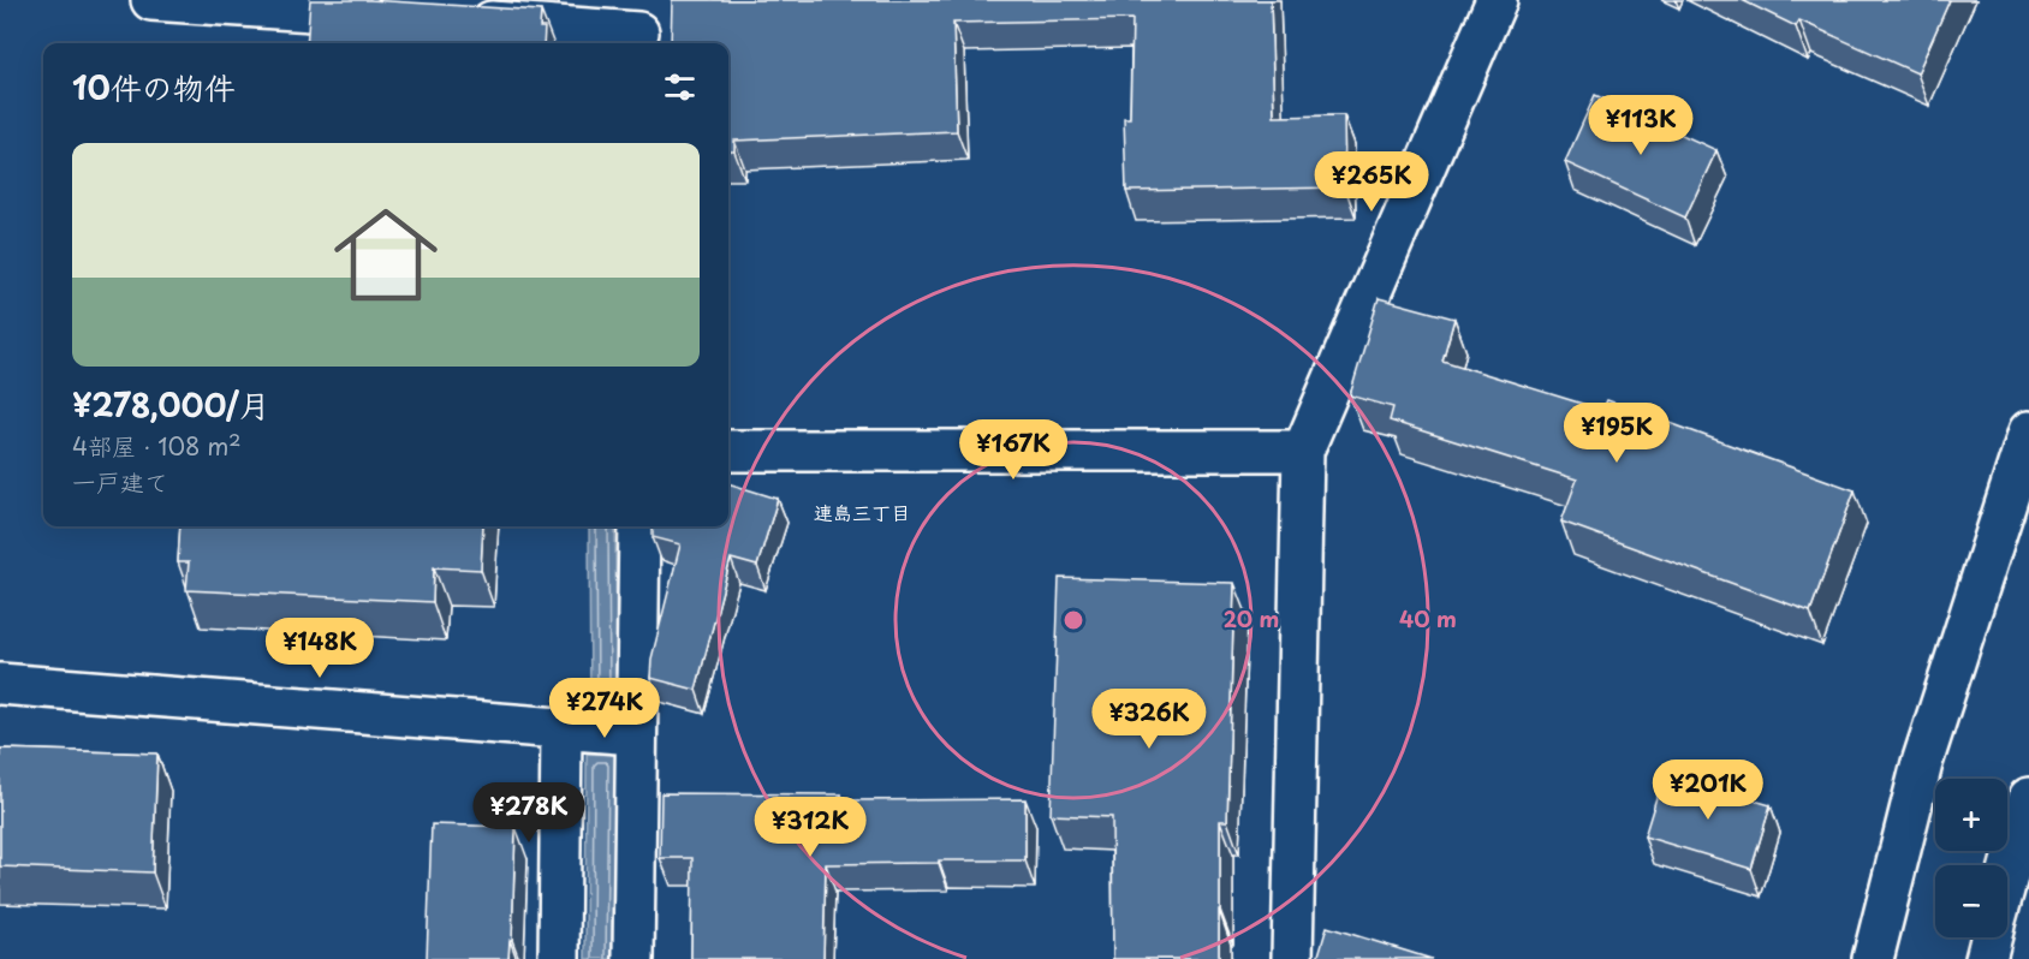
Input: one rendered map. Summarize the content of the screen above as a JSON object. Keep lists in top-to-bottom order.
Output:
{
  "districts": ["連島三丁目"],
  "page": {
    "heading": "10件の物件",
    "price": [
      "¥113K",
      "¥265K",
      "¥195K",
      "¥167K",
      "¥148K",
      "¥274K",
      "¥326K",
      "¥201K",
      "¥278K",
      "¥312K"
    ],
    "list": [
      {
        "name": "¥278,000/月",
        "note": "4部屋 · 108 m² · 一戸建て"
      }
    ],
    "map_buttons": ["+", "−"]
  },
  "rings": ["20 m", "40 m"]
}
